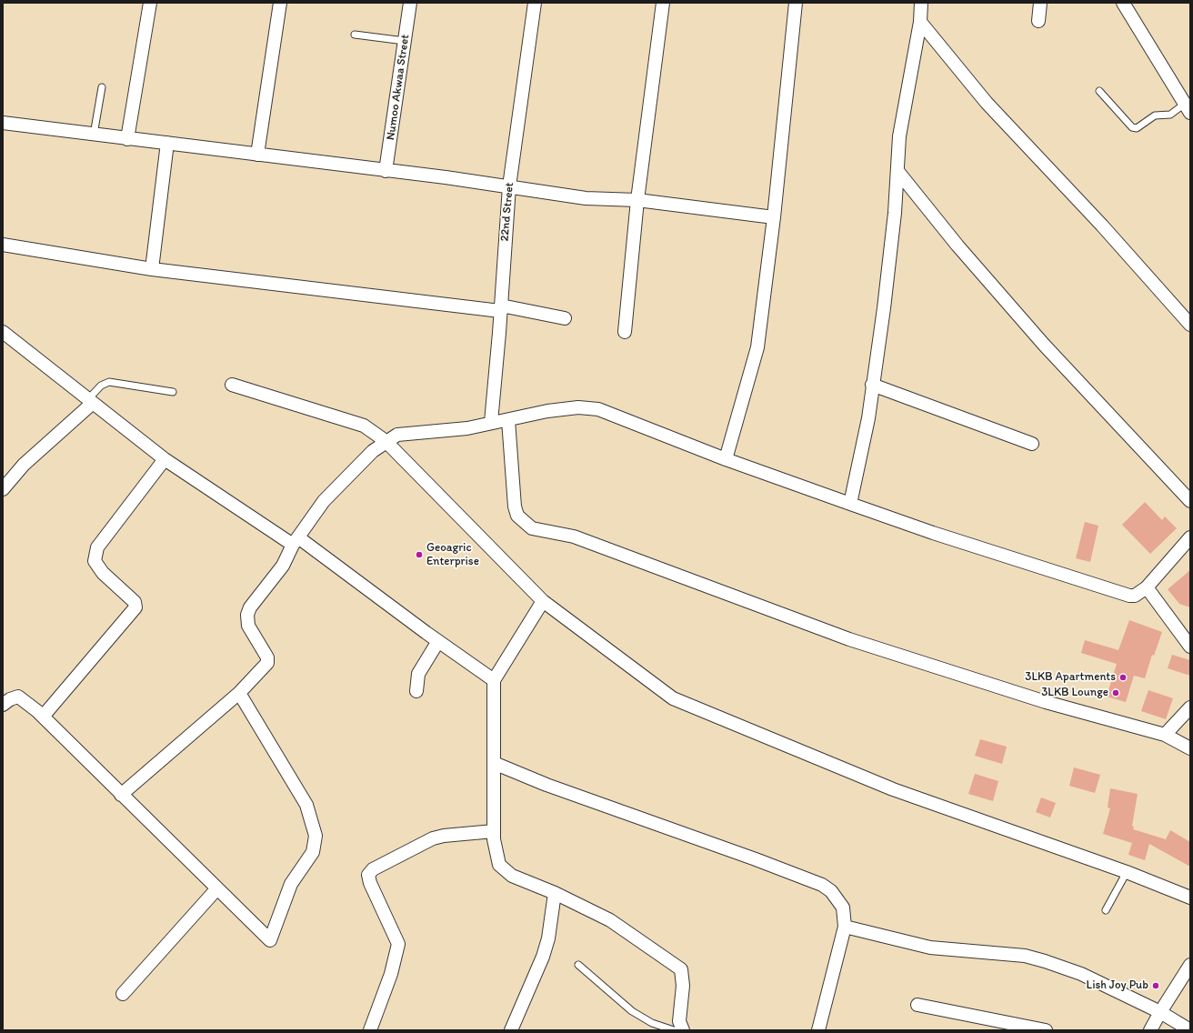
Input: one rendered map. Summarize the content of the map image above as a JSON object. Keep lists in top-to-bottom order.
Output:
{
  "streets": {
    "street": ["Numoo Akwaa Street", "22nd Street"]
  },
  "places": [
    "Geoagric Enterprise",
    "3LKB Apartments",
    "3LKB Lounge",
    "Lish Joy Pub"
  ]
}
